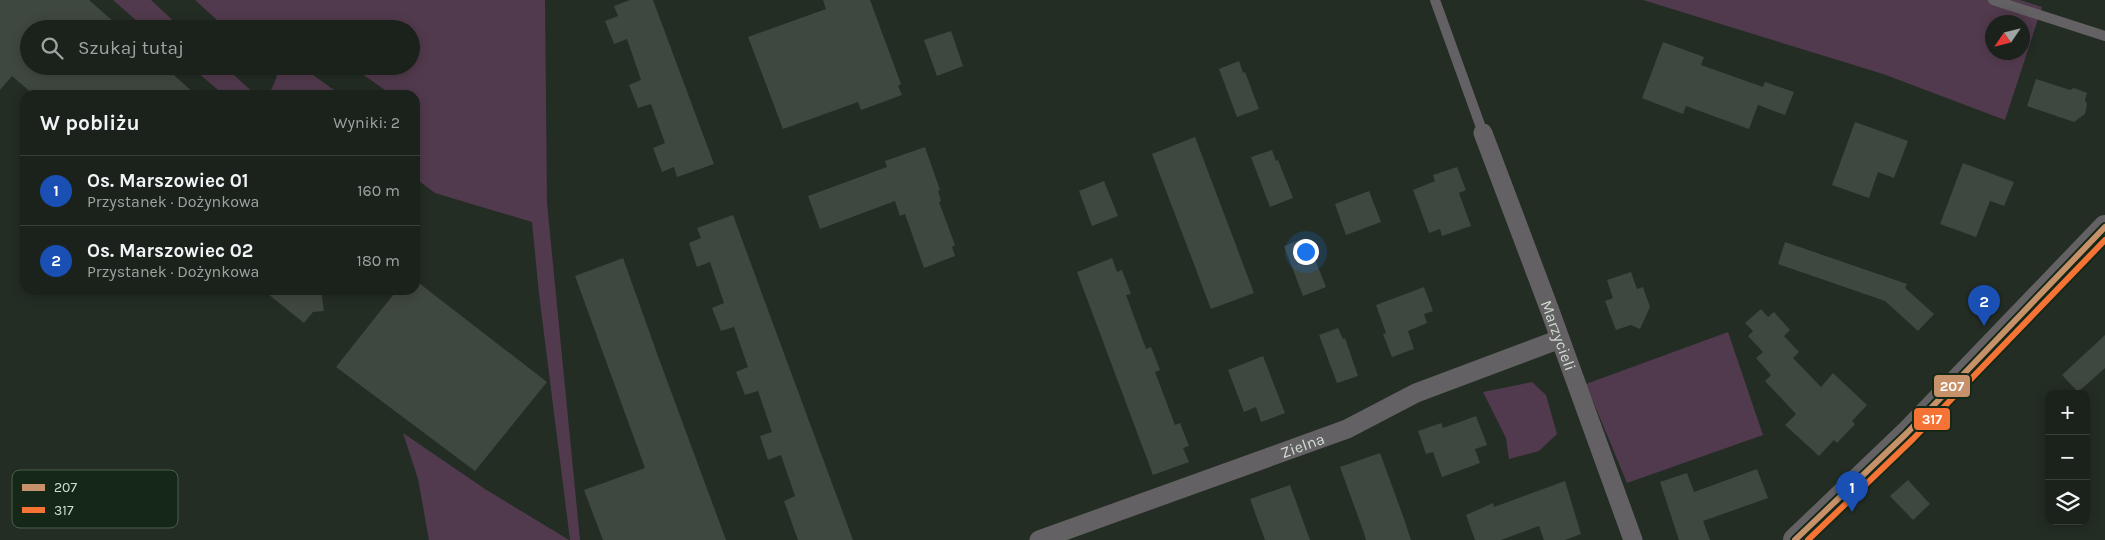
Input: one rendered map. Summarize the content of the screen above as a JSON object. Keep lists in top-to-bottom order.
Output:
{
  "streets": {
    "street": ["Marzycieli", "Zielna"]
  },
  "crossings": [
    ["Marzycieli", "Zielna"]
  ],
  "lines": ["transit line 207", "transit line 317"],
  "legend": ["207", "317"],
  "north": "bottom left",
  "page": {
    "search": "Szukaj tutaj",
    "heading": ["W pobliżu", "Wyniki: 2"],
    "list": [
      {
        "mark": "1",
        "name": "Os. Marszowiec 01",
        "note": "Przystanek · Dożynkowa",
        "value": "160 m"
      },
      {
        "mark": "2",
        "name": "Os. Marszowiec 02",
        "note": "Przystanek · Dożynkowa",
        "value": "180 m"
      }
    ],
    "pins": ["2", "1"],
    "map_buttons": ["+", "−"]
  }
}
